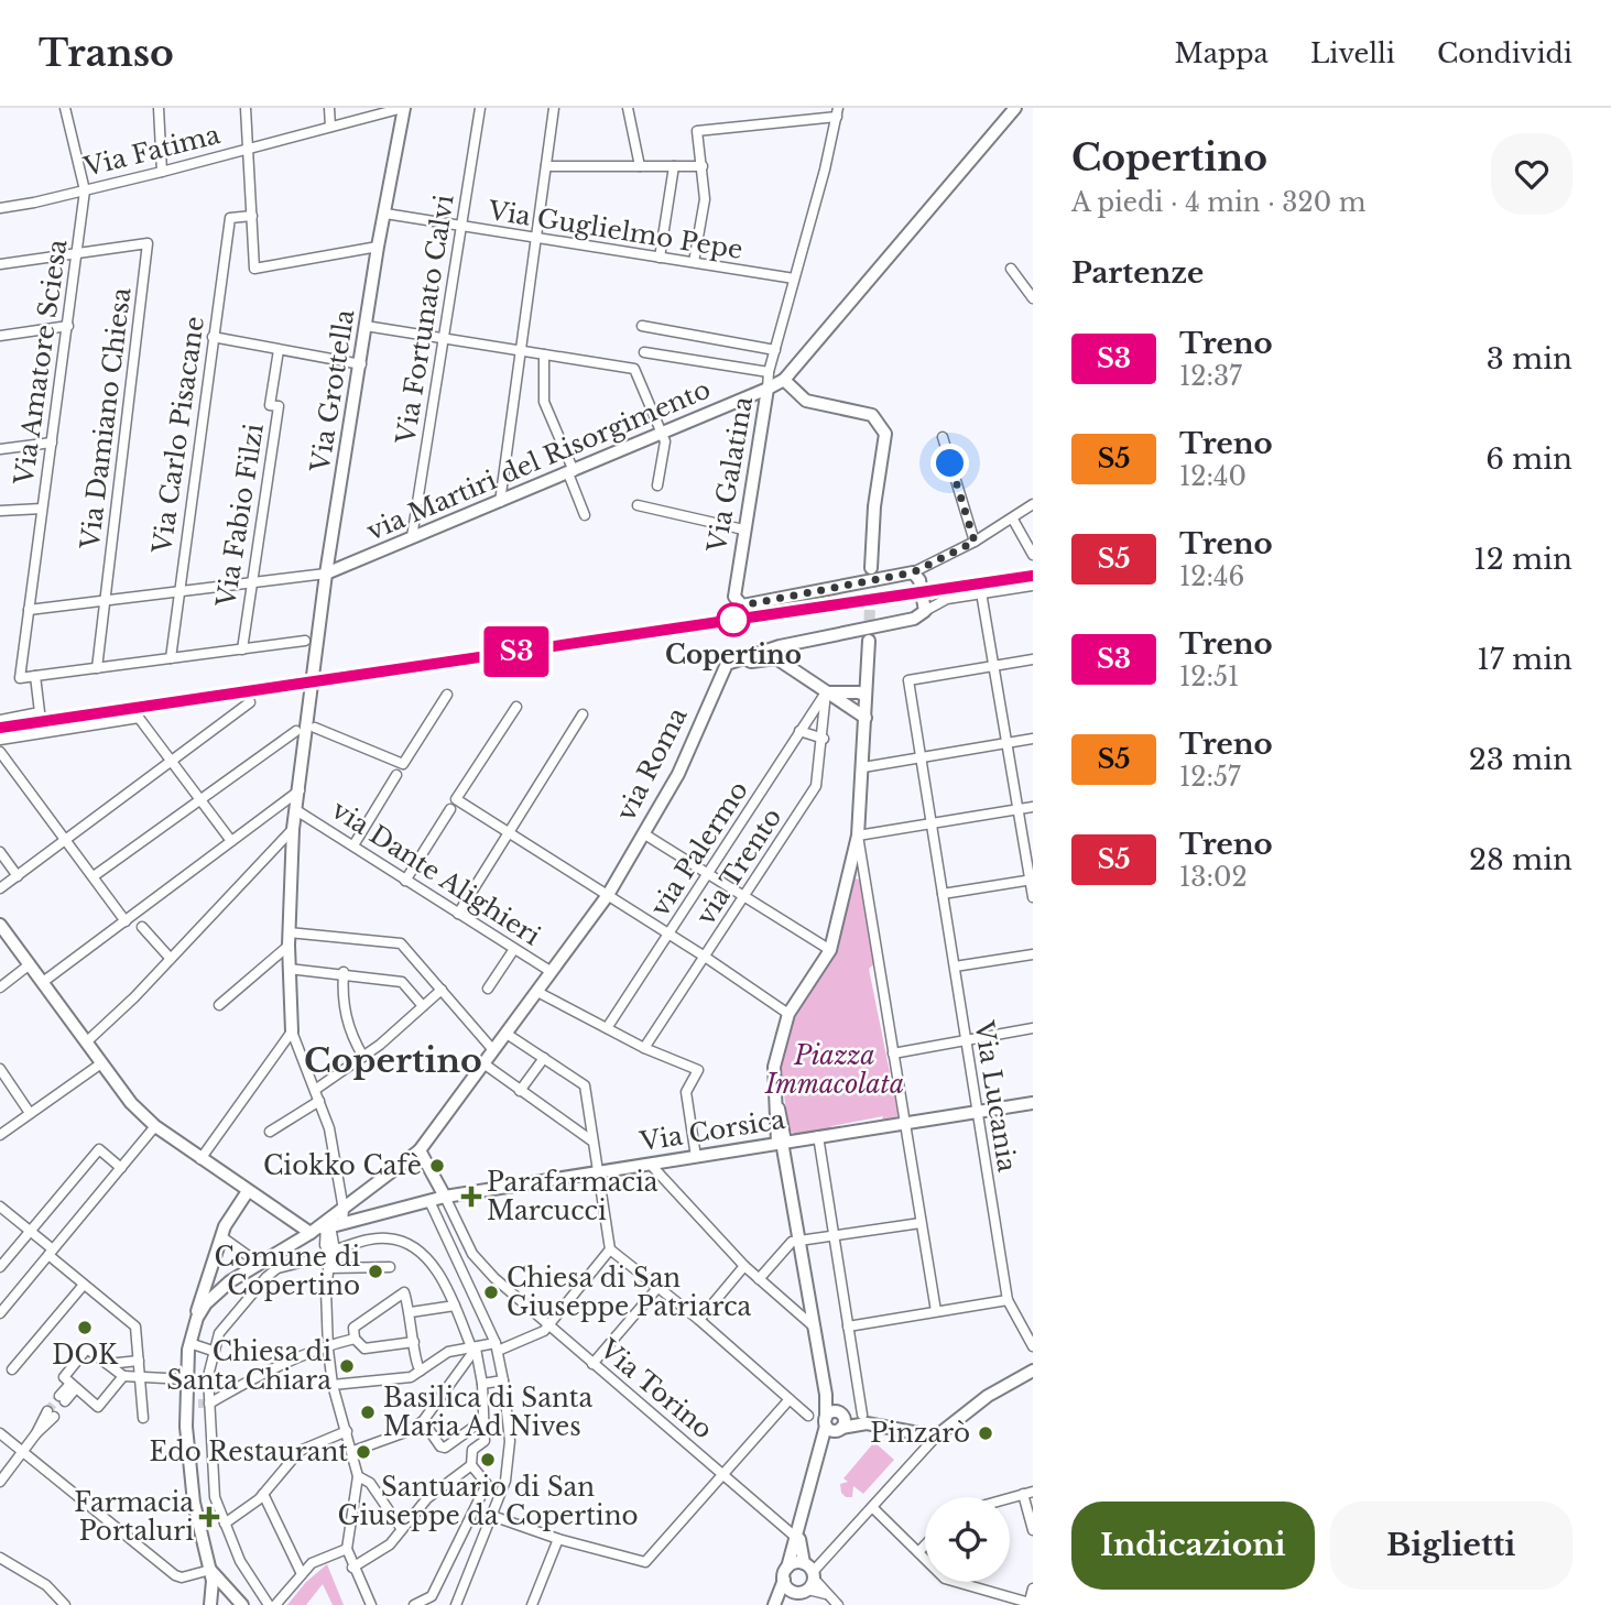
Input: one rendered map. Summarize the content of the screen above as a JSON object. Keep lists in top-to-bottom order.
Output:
{
  "streets": {
    "street": [
      "Via Fatima",
      "Via Guglielmo Pepe",
      "Via Fortunato Calvi",
      "Via Amatore Sciesa",
      "Via Grottella",
      "Via Damiano Chiesa",
      "Via Carlo Pisacane",
      "via Martiri del Risorgimento",
      "Via Galatina",
      "Via Fabio Filzi",
      "via Roma",
      "via Palermo",
      "via Trento",
      "via Dante Alighieri",
      "Via Lucania",
      "Via Corsica",
      "Via Torino"
    ]
  },
  "crossings": [
    ["Via Fatima", "Via Amatore Sciesa"],
    ["Via Fatima", "Via Grottella"],
    ["Via Guglielmo Pepe", "Via Fortunato Calvi"],
    ["Via Guglielmo Pepe", "Via Grottella"],
    ["Via Fortunato Calvi", "via Martiri del Risorgimento"],
    ["Via Amatore Sciesa", "Via Damiano Chiesa"],
    ["Via Grottella", "via Martiri del Risorgimento"],
    ["Via Grottella", "via Dante Alighieri"],
    ["via Martiri del Risorgimento", "Via Galatina"],
    ["via Roma", "via Dante Alighieri"],
    ["via Roma", "Via Corsica"],
    ["via Palermo", "via Trento"],
    ["Via Lucania", "Via Corsica"],
    ["Via Corsica", "Via Torino"]
  ],
  "districts": ["Copertino"],
  "parks": ["Piazza Immacolata"],
  "places": {
    "other": [
      "Copertino",
      "Ciokko Cafè",
      "Comune di Copertino",
      "Chiesa di San Giuseppe Patriarca",
      "DOK",
      "Chiesa di Santa Chiara",
      "Basilica di Santa Maria Ad Nives",
      "Pinzarò",
      "Edo Restaurant",
      "Santuario di San Giuseppe da Copertino"
    ],
    "health": ["Parafarmacia Marcucci", "Farmacia Portaluri"]
  },
  "page": {
    "header": "Transo",
    "nav": ["Mappa", "Livelli", "Condividi"],
    "on_map": "S3",
    "heading": [
      ["Copertino", "A piedi · 4 min · 320 m"],
      "Partenze"
    ],
    "list": [
      {
        "mark": "S3",
        "name": "Treno",
        "note": "12:37",
        "value": "3 min"
      },
      {
        "mark": "S5",
        "name": "Treno",
        "note": "12:40",
        "value": "6 min"
      },
      {
        "mark": "S5",
        "name": "Treno",
        "note": "12:46",
        "value": "12 min"
      },
      {
        "mark": "S3",
        "name": "Treno",
        "note": "12:51",
        "value": "17 min"
      },
      {
        "mark": "S5",
        "name": "Treno",
        "note": "12:57",
        "value": "23 min"
      },
      {
        "mark": "S5",
        "name": "Treno",
        "note": "13:02",
        "value": "28 min"
      }
    ],
    "buttons": ["Indicazioni", "Biglietti"]
  }
}
